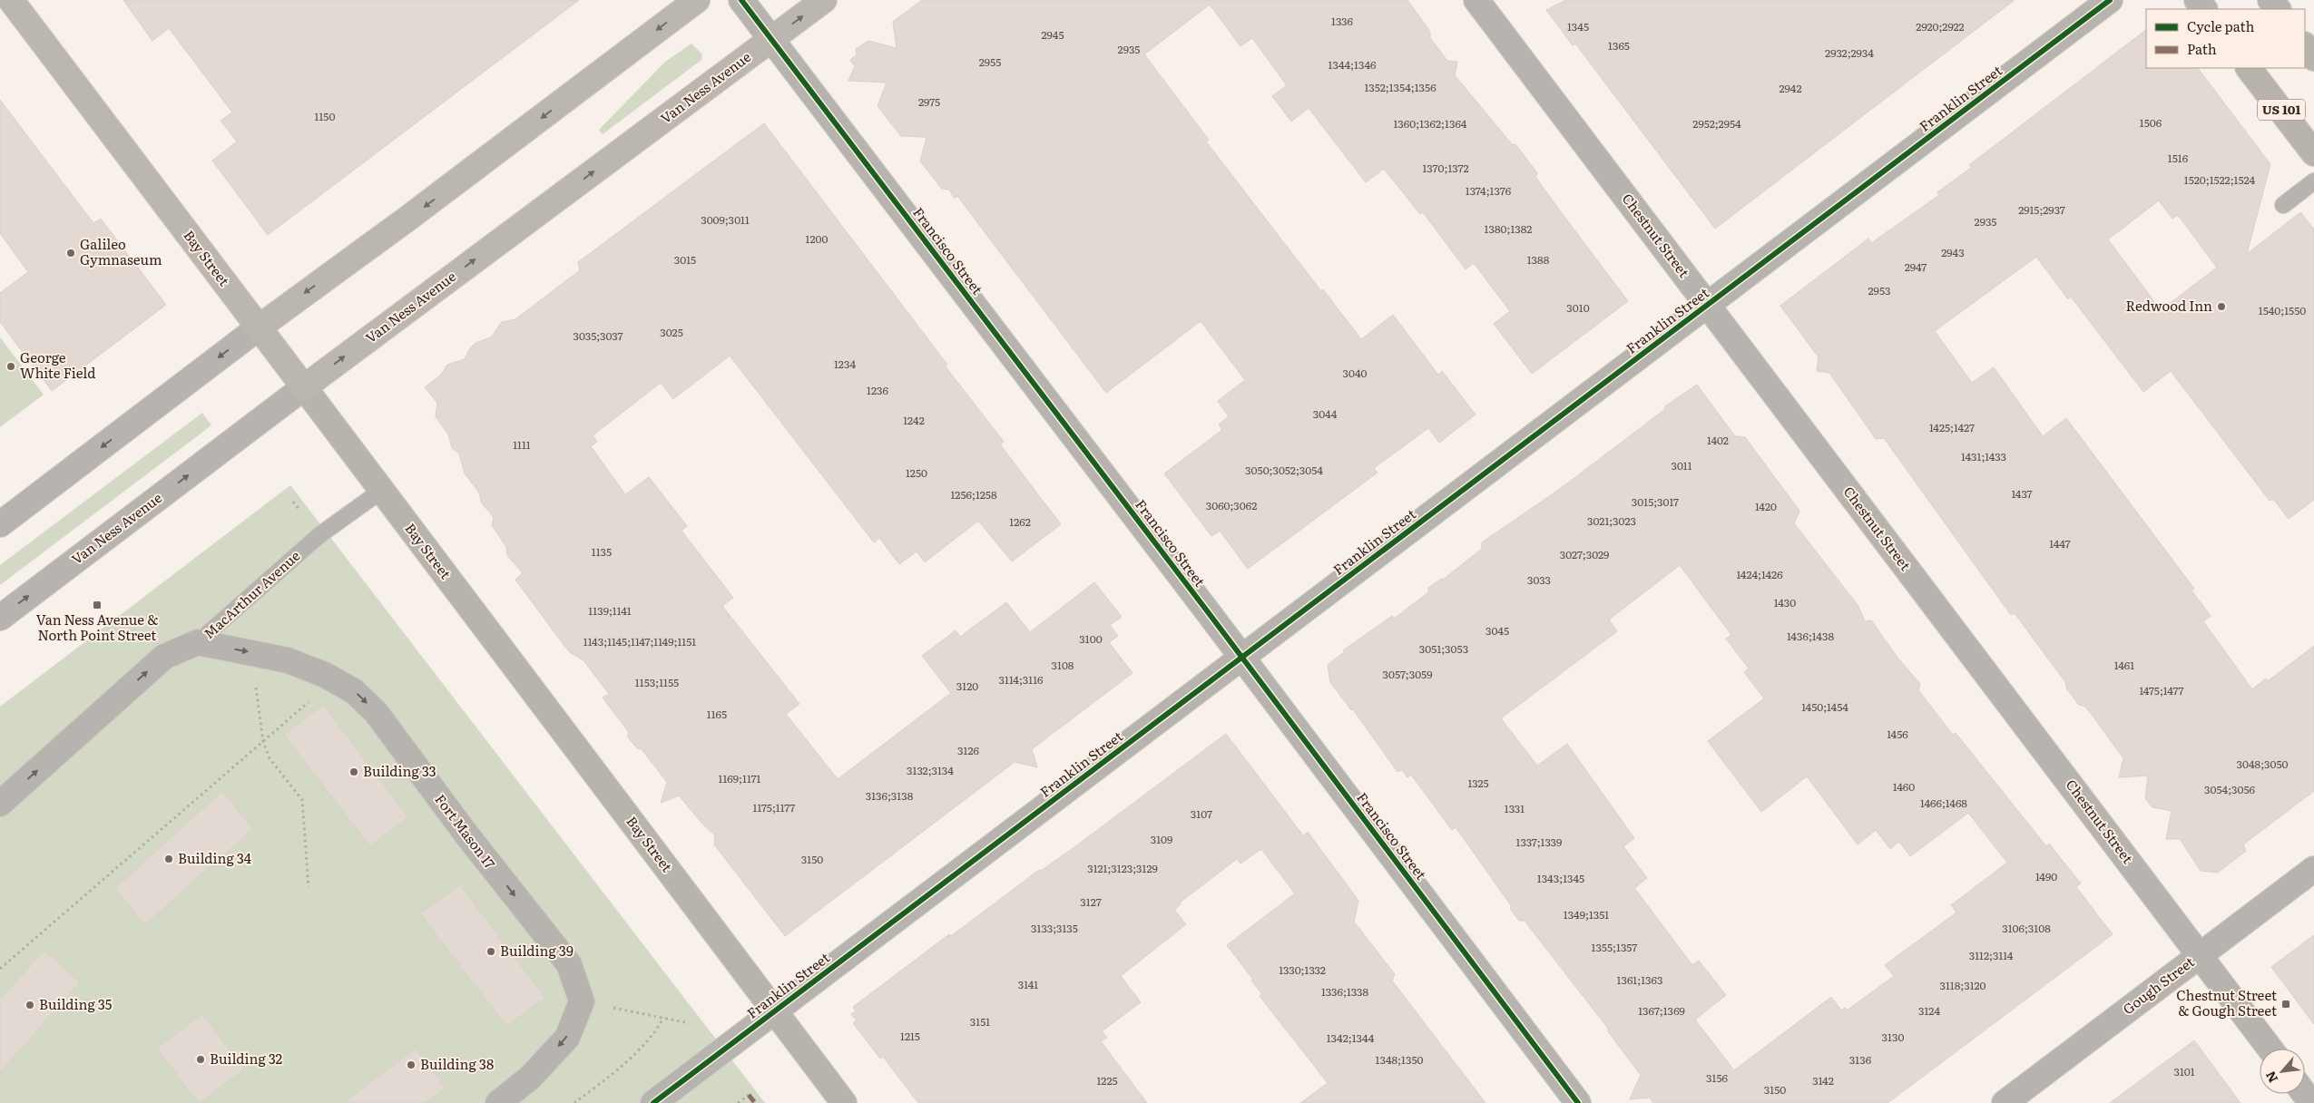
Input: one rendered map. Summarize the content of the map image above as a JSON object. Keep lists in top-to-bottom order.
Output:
{
  "streets": {
    "highway": ["US 101"],
    "main road": ["Van Ness Avenue", "Bay Street"],
    "street": [
      "Franklin Street",
      "Chestnut Street",
      "Francisco Street",
      "MacArthur Avenue",
      "Fort Mason 17",
      "Gough Street"
    ]
  },
  "crossings": [
    ["Van Ness Avenue", "Francisco Street"],
    ["Van Ness Avenue", "Bay Street"],
    ["Franklin Street", "Chestnut Street"],
    ["Franklin Street", "Francisco Street"],
    ["Franklin Street", "Bay Street"],
    ["Chestnut Street", "Gough Street"],
    ["Bay Street", "MacArthur Avenue"],
    ["MacArthur Avenue", "Fort Mason 17"]
  ],
  "one_way": ["MacArthur Avenue", "Fort Mason 17"],
  "places": {
    "other": [
      "Galileo Gymnaseum",
      "Redwood Inn",
      "George White Field",
      "Building 33",
      "Building 34",
      "Building 39",
      "Building 35",
      "Building 32",
      "Building 38"
    ],
    "transit": ["Van Ness Avenue & North Point Street", "Chestnut Street & Gough Street"]
  },
  "house_numbers": [
    "1336",
    "1345",
    "2920;2922",
    "2945",
    "1365",
    "2935",
    "2932;2934",
    "2955",
    "1344;1346",
    "1352;1354;1356",
    "2942",
    "2975",
    "1150",
    "1506",
    "1360;1362;1364",
    "2952;2954",
    "1516",
    "1370;1372",
    "1520;1522;1524",
    "1374;1376",
    "2915;2937",
    "3009;3011",
    "2935",
    "1380;1382",
    "1200",
    "2943",
    "3015",
    "1388",
    "2947",
    "2953",
    "3010",
    "1540;1550",
    "3025",
    "3035;3037",
    "1234",
    "3040",
    "1236",
    "3044",
    "1242",
    "1425;1427",
    "1402",
    "1111",
    "1431;1433",
    "3011",
    "3050;3052;3054",
    "1250",
    "1437",
    "1256;1258",
    "3015;3017",
    "3060;3062",
    "1420",
    "3021;3023",
    "1262",
    "1447",
    "1135",
    "3027;3029",
    "1424;1426",
    "3033",
    "1430",
    "1139;1141",
    "3045",
    "1436;1438",
    "3100",
    "1143;1145;1147;1149;1151",
    "3051;3053",
    "3108",
    "1461",
    "3057;3059",
    "3114;3116",
    "1153;1155",
    "3120",
    "1475;1477",
    "1450;1454",
    "1165",
    "1456",
    "3126",
    "3048;3050",
    "3132;3134",
    "1169;1171",
    "1325",
    "1460",
    "3054;3056",
    "3136;3138",
    "1466;1468",
    "1175;1177",
    "1331",
    "3107",
    "3109",
    "1337;1339",
    "3150",
    "3121;3123;3129",
    "1490",
    "1343;1345",
    "3127",
    "1349;1351",
    "3133;3135",
    "3106;3108",
    "1355;1357",
    "3112;3114",
    "1330;1332",
    "1361;1363",
    "3141",
    "3118;3120",
    "1336;1338",
    "1367;1369",
    "3124",
    "3151",
    "1215",
    "3130",
    "1342;1344",
    "1348;1350",
    "3136",
    "3101",
    "3156",
    "1225",
    "3142",
    "3150"
  ],
  "legend": ["Cycle path", "Path"],
  "north": "bottom left"
}
